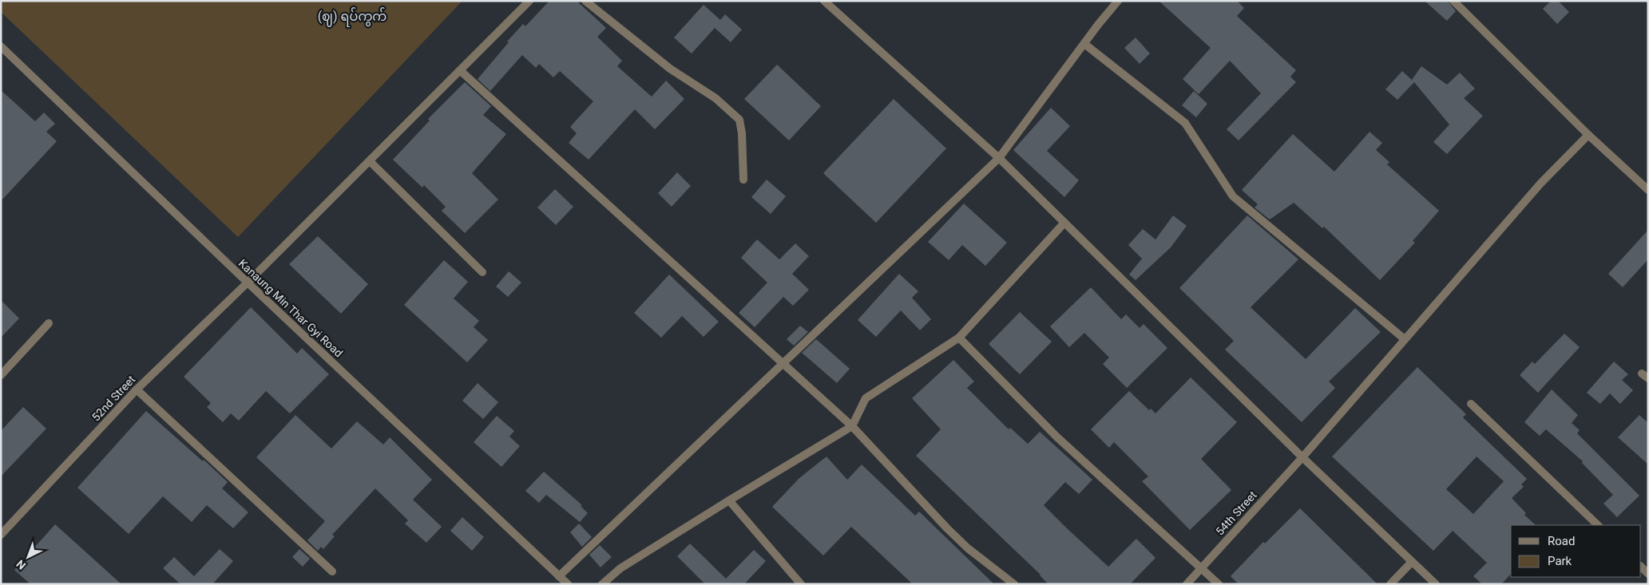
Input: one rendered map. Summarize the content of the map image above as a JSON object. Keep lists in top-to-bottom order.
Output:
{
  "streets": {
    "street": ["Kanaung Min Thar Gyi Road", "52nd Street", "54th Street"]
  },
  "crossings": [
    ["Kanaung Min Thar Gyi Road", "52nd Street"]
  ],
  "districts": ["(ဈ) ရပ်ကွက်"],
  "legend": ["Road", "Park"],
  "north": "bottom left"
}
